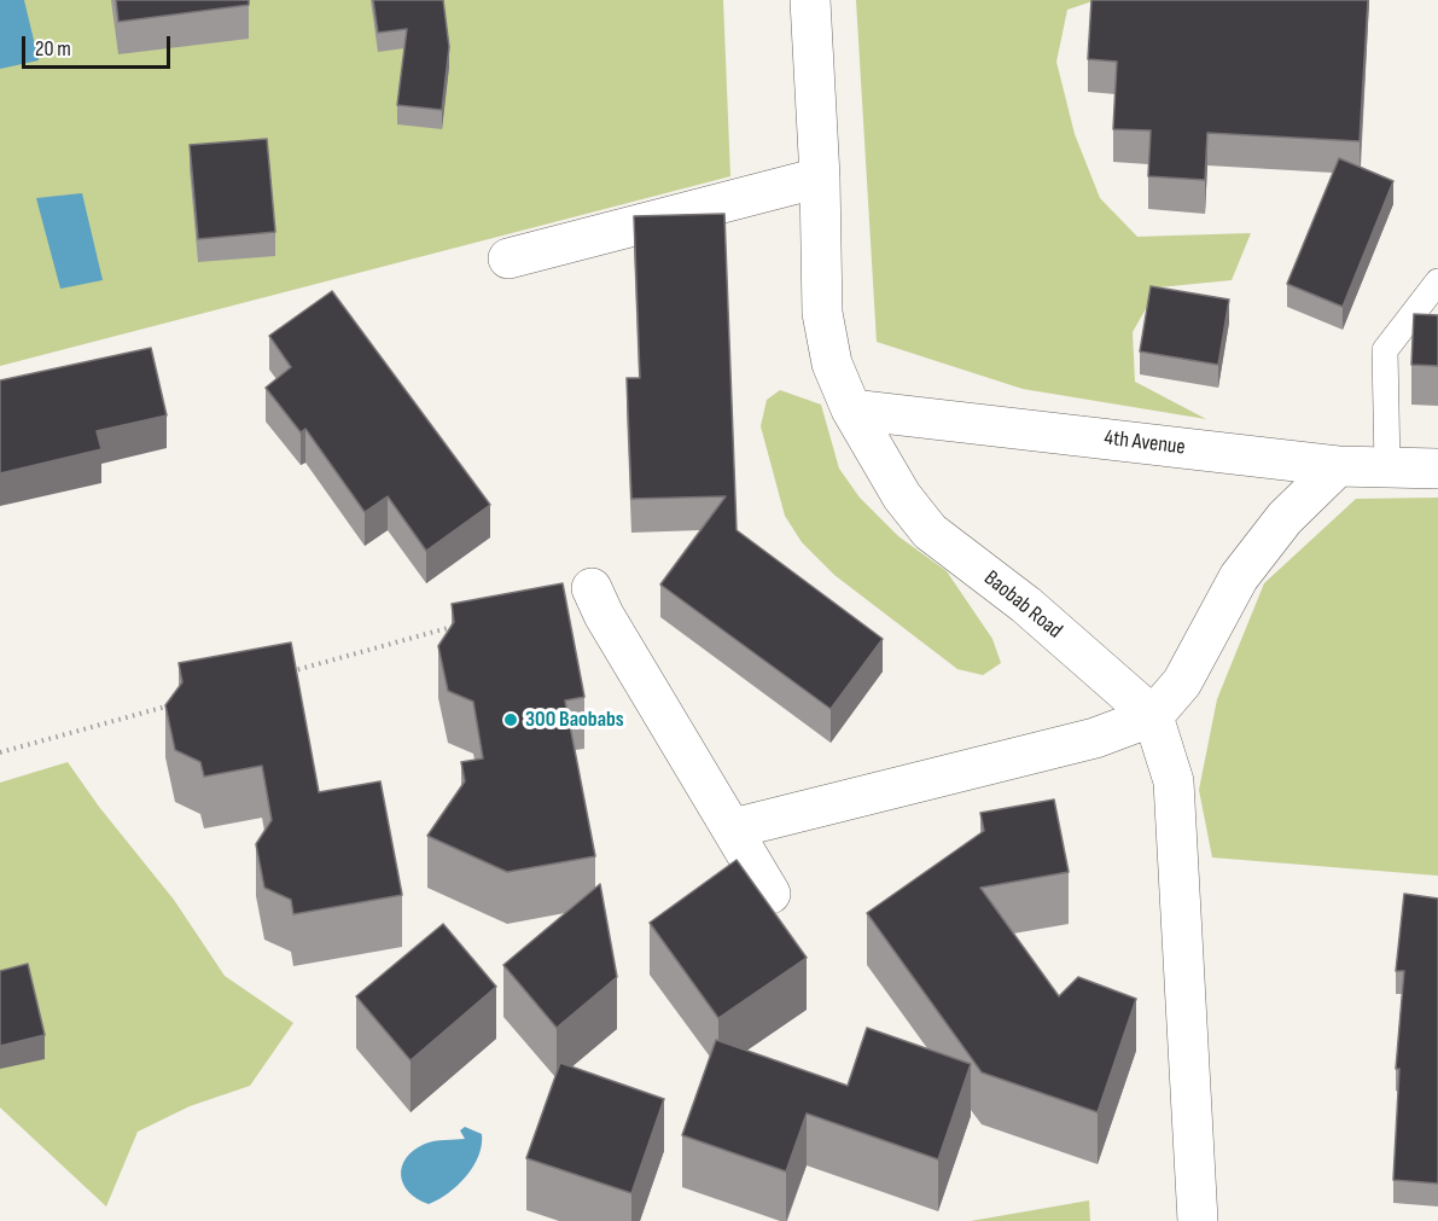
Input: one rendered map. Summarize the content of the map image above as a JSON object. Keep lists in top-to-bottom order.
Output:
{
  "streets": {
    "street": ["4th Avenue", "Baobab Road"]
  },
  "crossings": [
    ["4th Avenue", "Baobab Road"]
  ],
  "places": ["300 Baobabs"],
  "scale_bar": "20 m"
}
